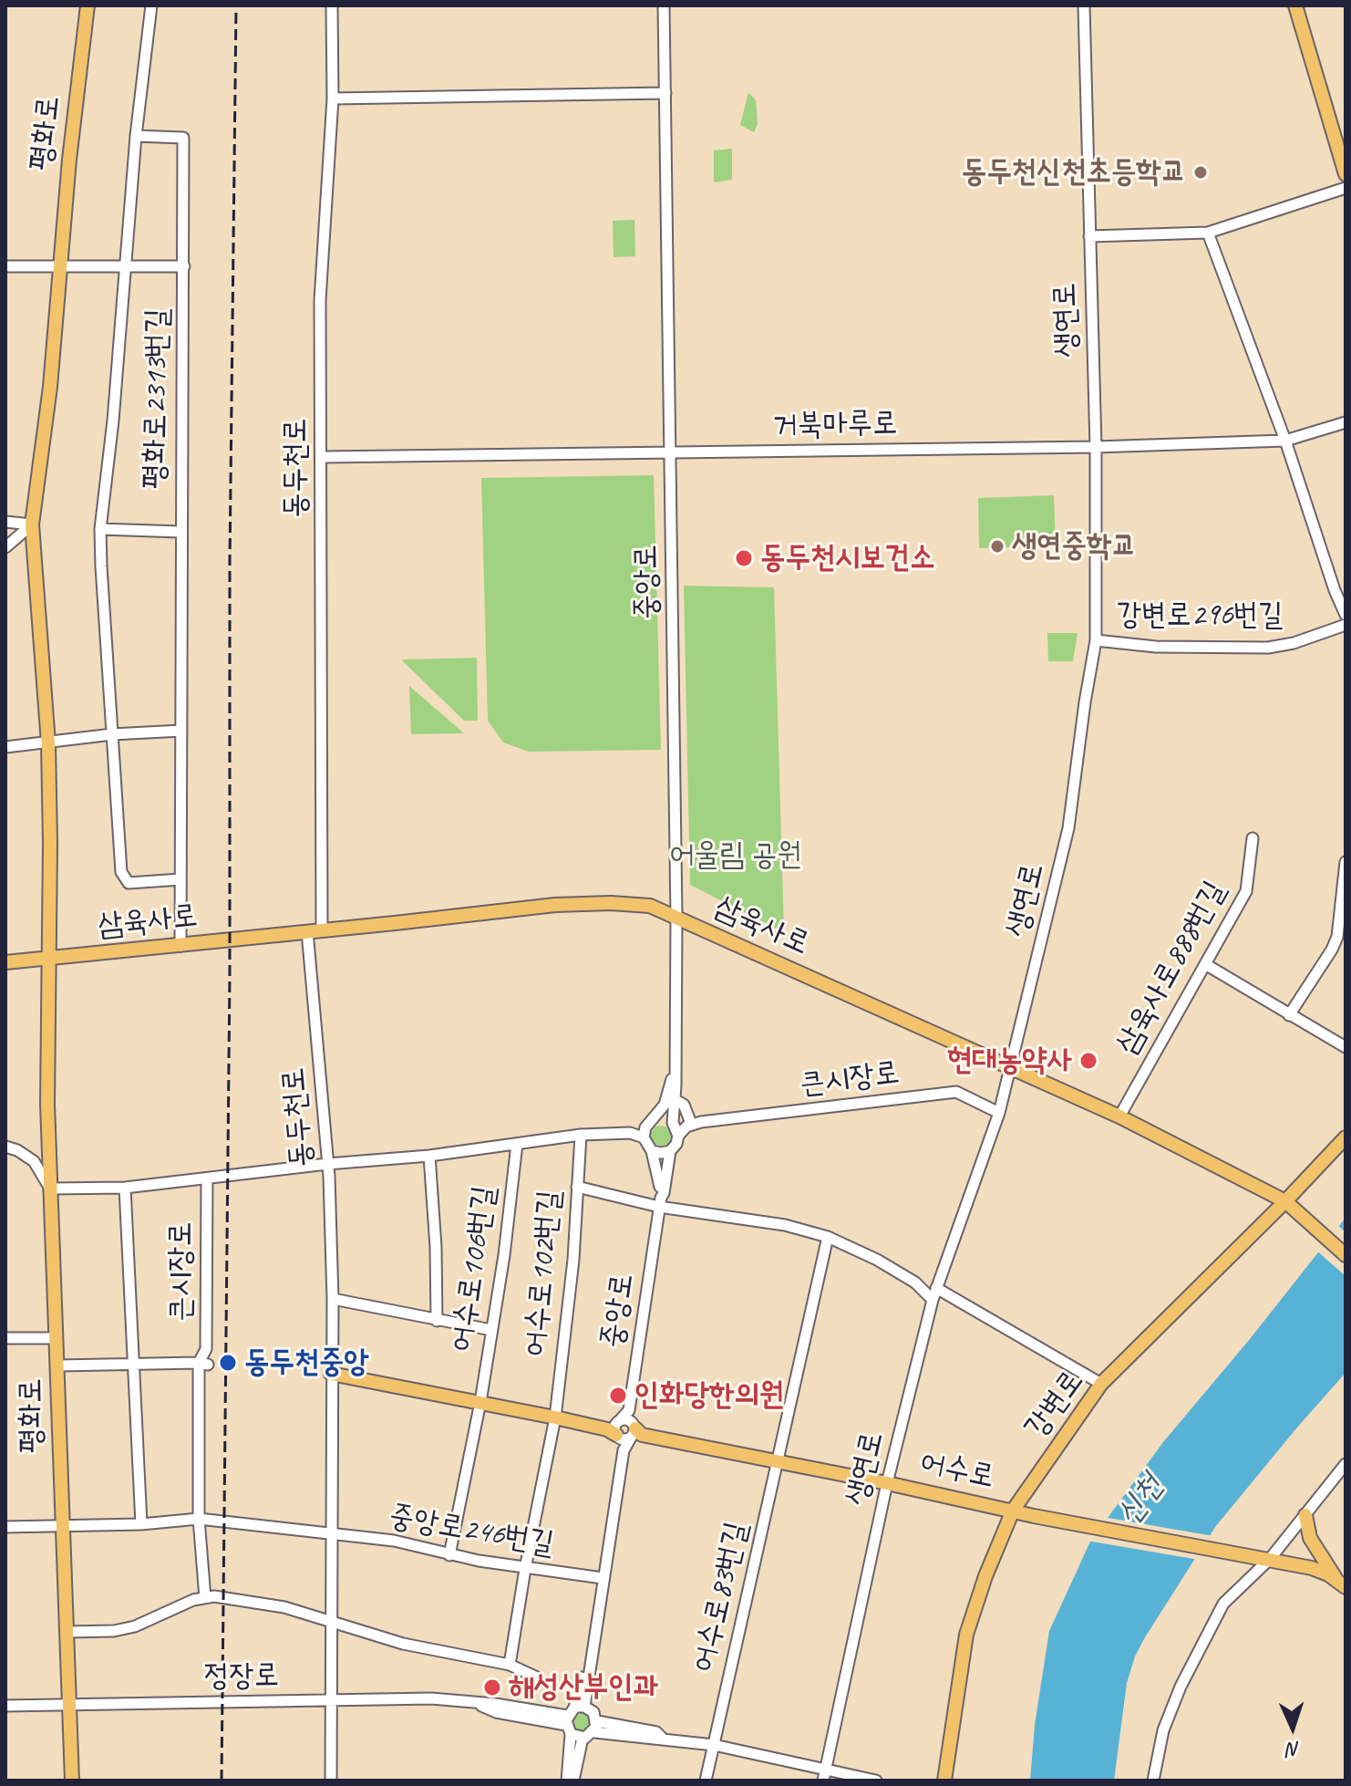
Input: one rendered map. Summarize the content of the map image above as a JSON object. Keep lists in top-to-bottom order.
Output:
{
  "streets": {
    "main road": [
      "평화로",
      "삼육사로",
      "강변로",
      "어수로"
    ],
    "street": [
      "생연로",
      "평화로2313번길",
      "거북마루로",
      "동두천로",
      "중앙로",
      "강변로296번길",
      "삼육사로888번길",
      "큰시장로",
      "어수로106번길",
      "어수로102번길",
      "중앙로246번길",
      "어수로83번길",
      "정장로"
    ]
  },
  "crossings": [
    ["평화로", "평화로2313번길"],
    ["평화로", "삼육사로"],
    ["평화로", "큰시장로"],
    ["평화로", "정장로"],
    ["생연로", "거북마루로"],
    ["생연로", "강변로296번길"],
    ["생연로", "삼육사로"],
    ["생연로", "큰시장로"],
    ["생연로", "어수로"],
    ["평화로2313번길", "삼육사로"],
    ["거북마루로", "동두천로"],
    ["거북마루로", "중앙로"],
    ["동두천로", "삼육사로"],
    ["동두천로", "큰시장로"],
    ["동두천로", "어수로"],
    ["동두천로", "중앙로246번길"],
    ["동두천로", "정장로"],
    ["중앙로", "삼육사로"],
    ["중앙로", "큰시장로"],
    ["중앙로", "어수로"],
    ["삼육사로", "삼육사로888번길"],
    ["삼육사로", "강변로"],
    ["큰시장로", "어수로106번길"],
    ["큰시장로", "어수로102번길"],
    ["어수로106번길", "어수로"],
    ["어수로102번길", "어수로"],
    ["어수로102번길", "중앙로246번길"],
    ["강변로", "어수로"],
    ["어수로", "어수로83번길"]
  ],
  "water": ["신천"],
  "parks": ["어울림 공원"],
  "places": [
    "동두천신천초등학교",
    "생연중학교",
    "동두천시보건소",
    "현대농약사",
    "동두천중앙",
    "인화당한의원",
    "해성산부인과"
  ],
  "north": "bottom"
}
